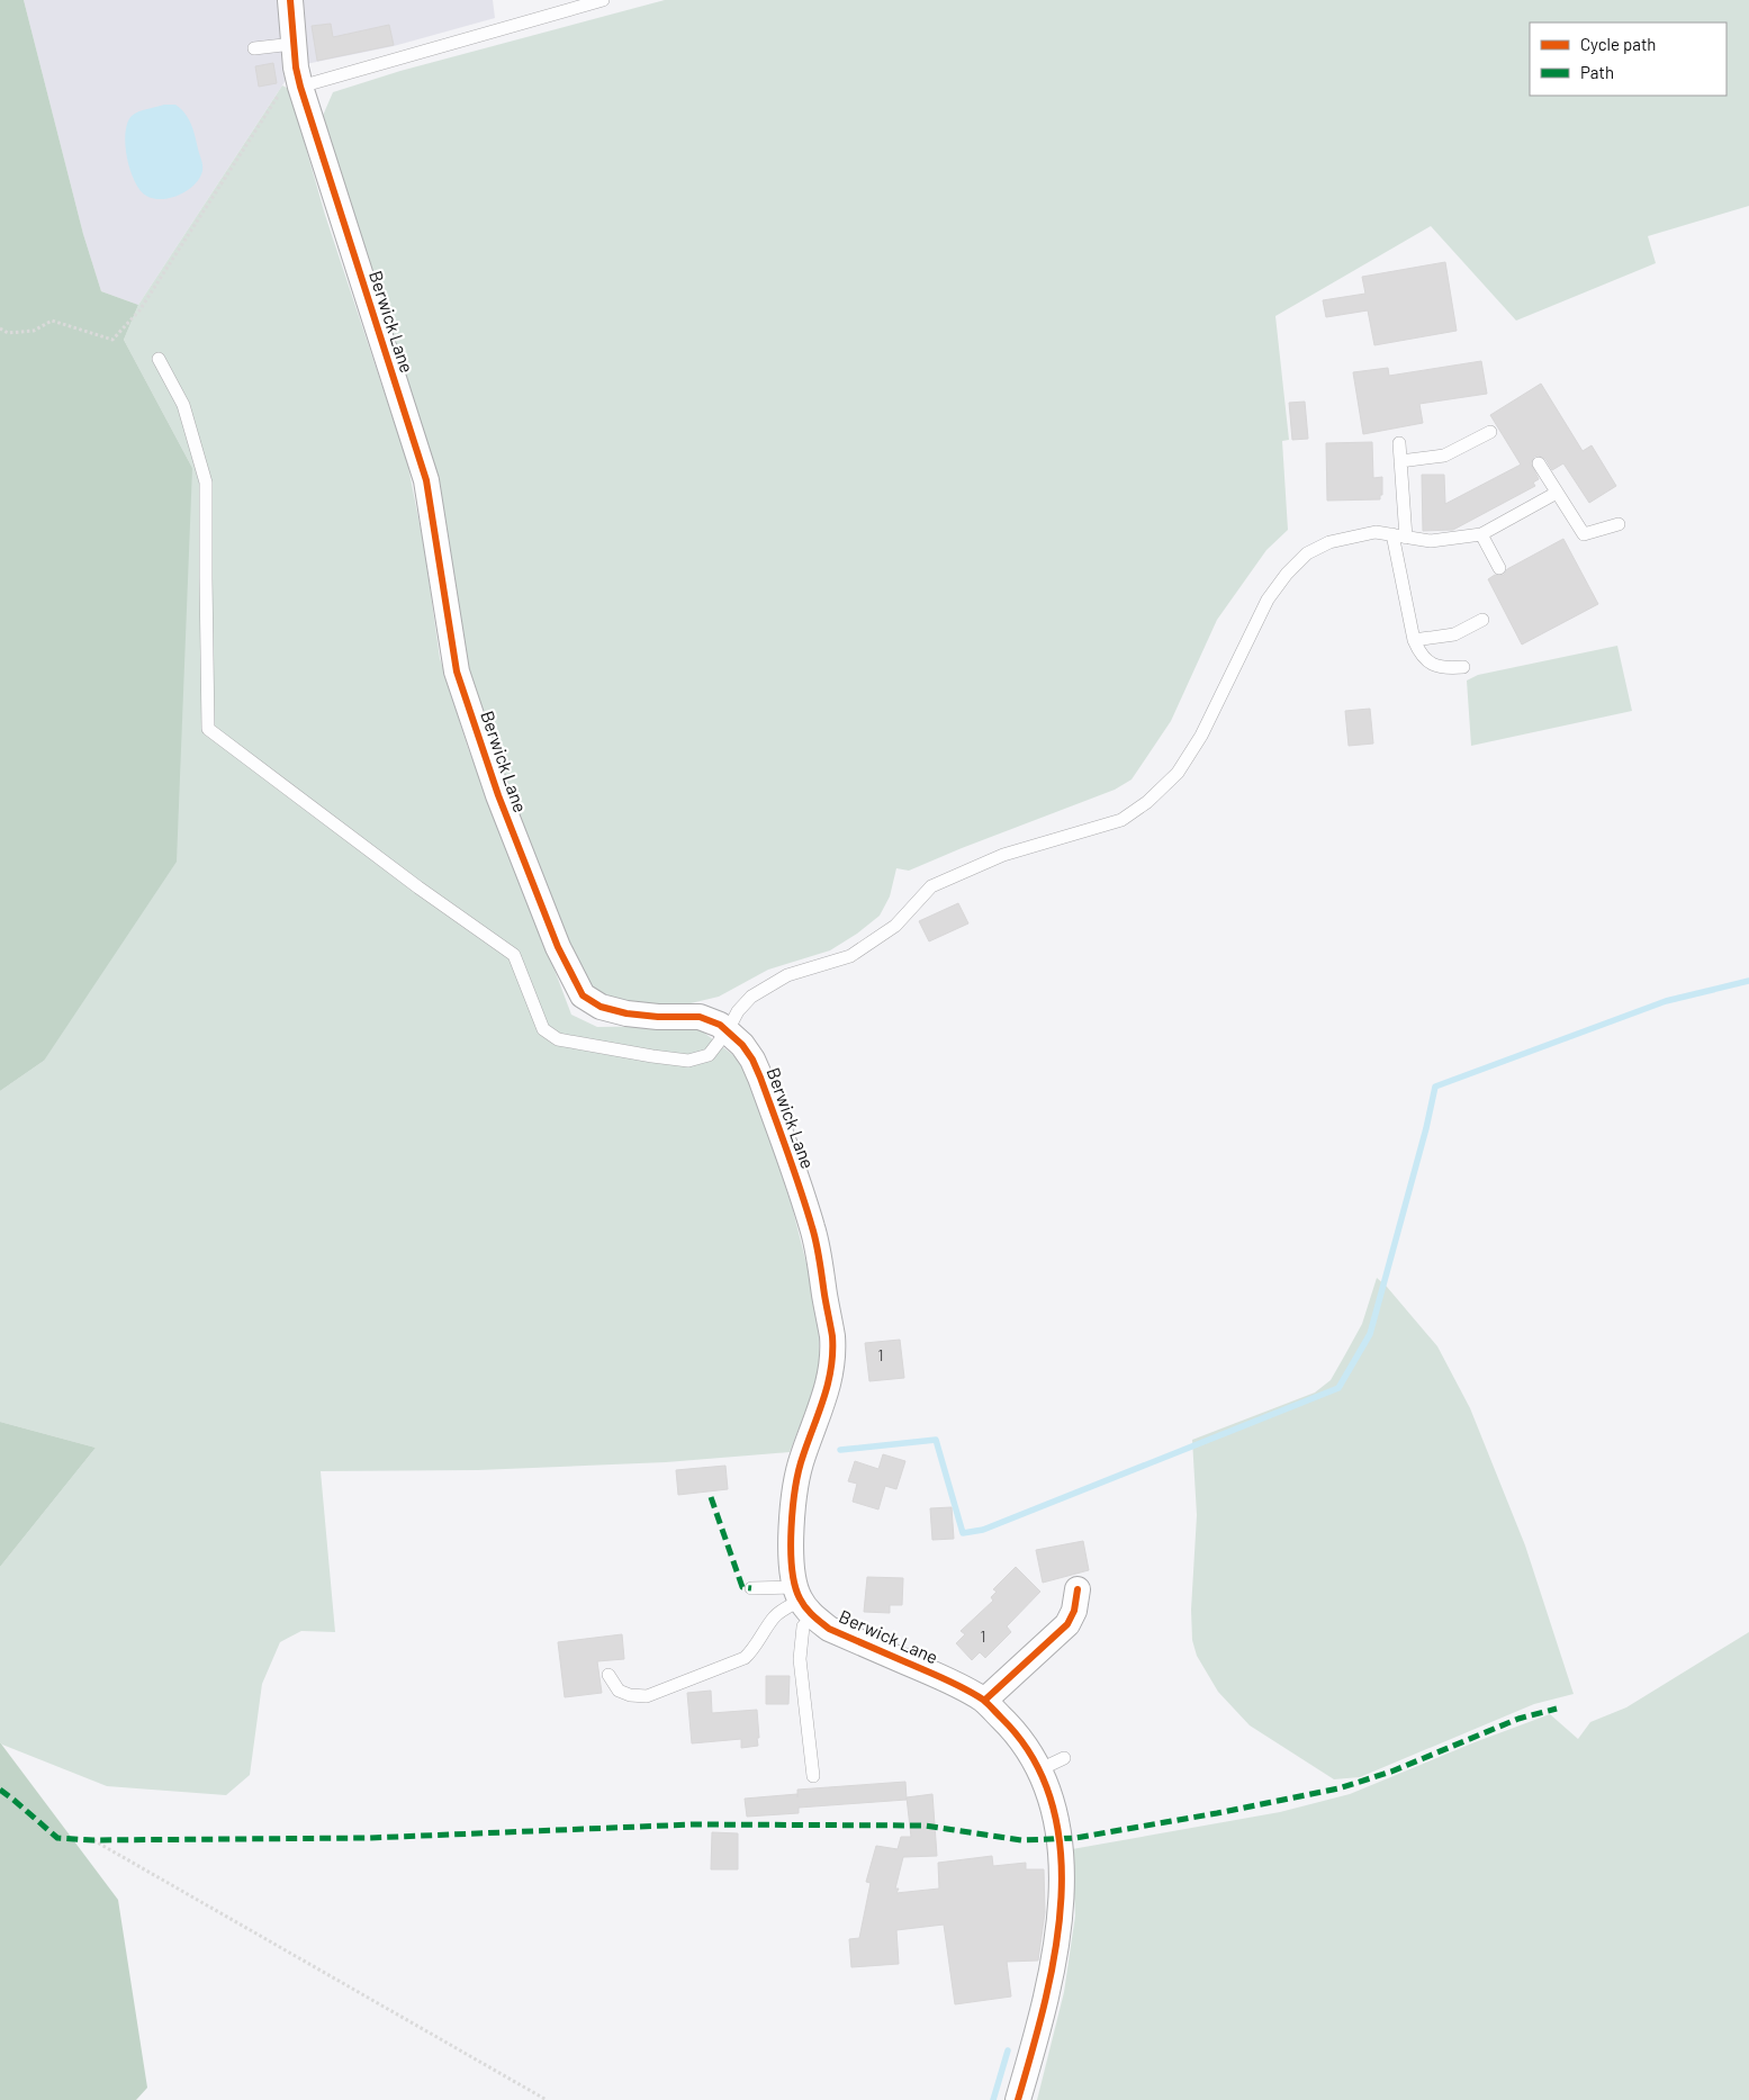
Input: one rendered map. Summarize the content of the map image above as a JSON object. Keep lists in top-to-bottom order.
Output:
{
  "streets": {
    "street": ["Berwick Lane"]
  },
  "house_numbers": ["1", "1"],
  "legend": ["Cycle path", "Path"]
}
